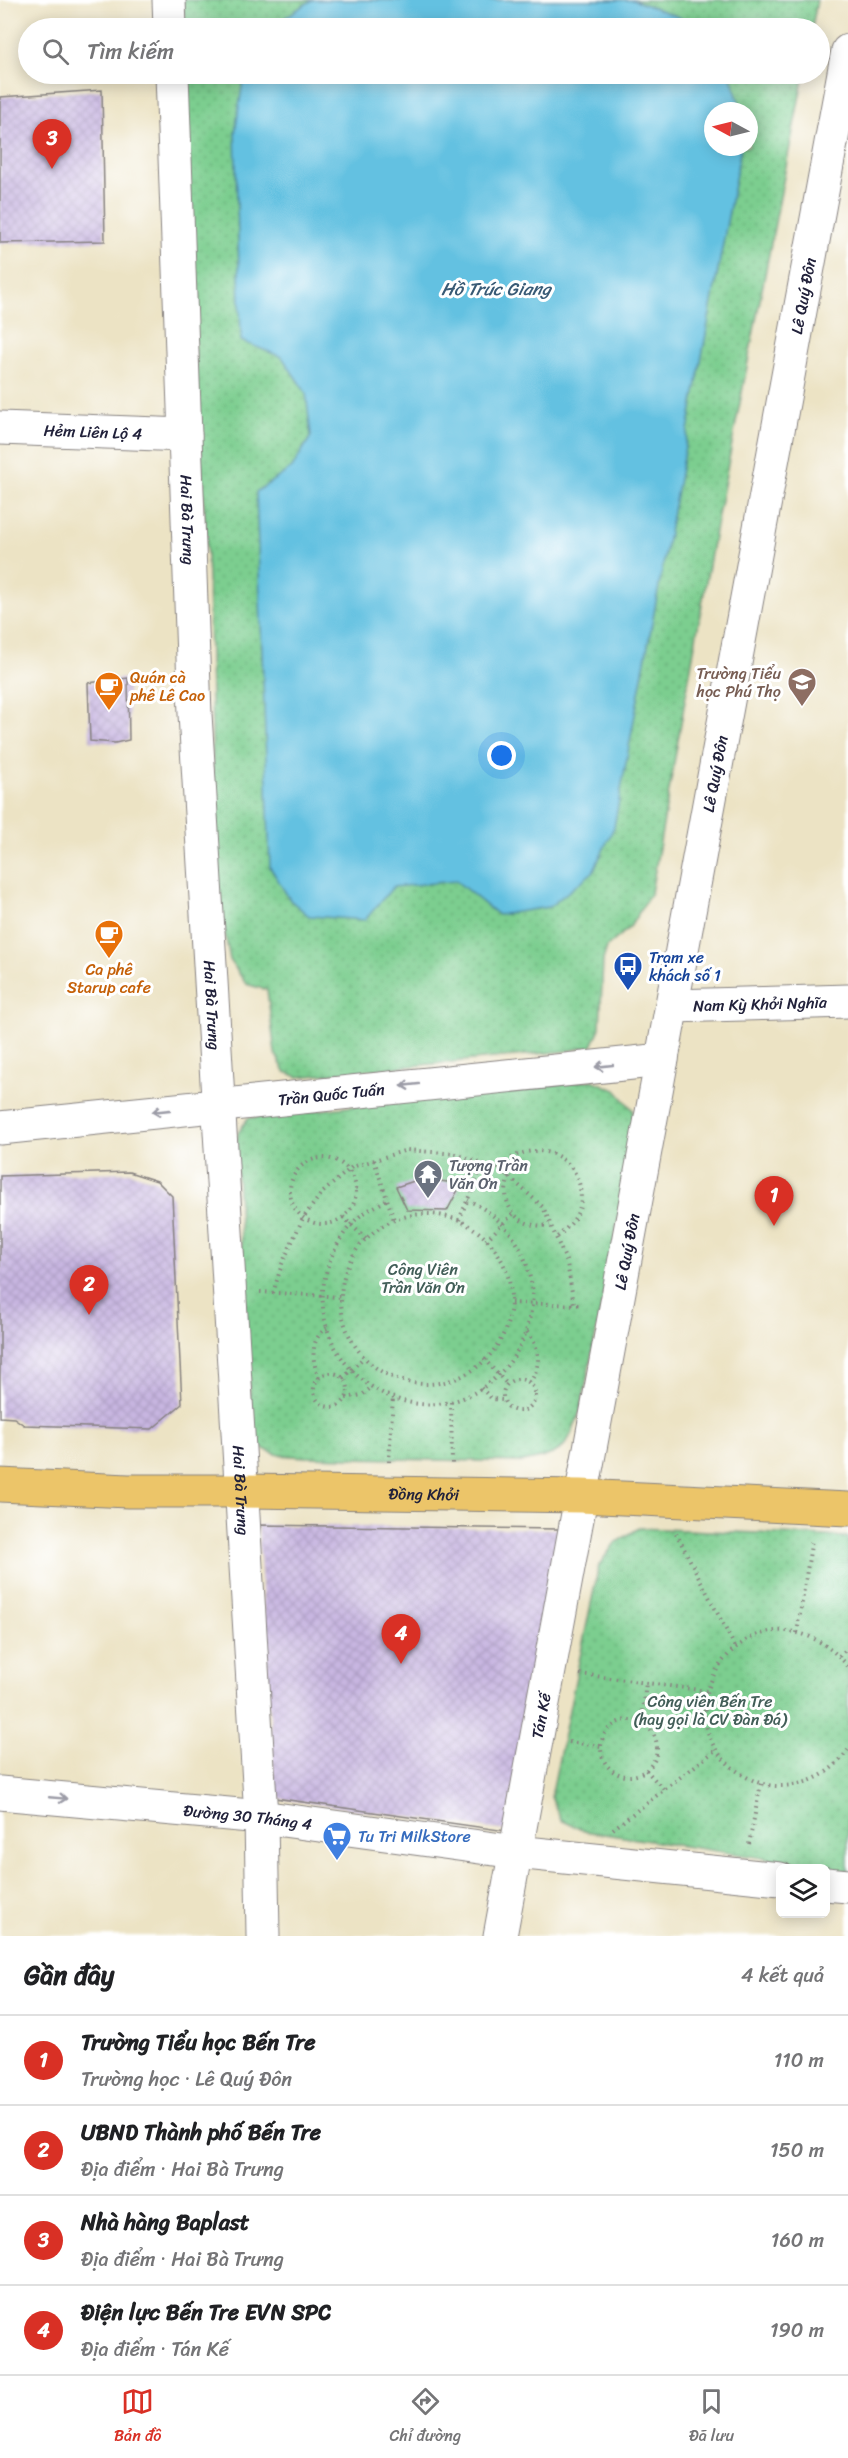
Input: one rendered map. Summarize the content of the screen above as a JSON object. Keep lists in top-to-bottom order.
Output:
{
  "streets": {
    "main road": ["Đồng Khởi"],
    "street": [
      "Lê Quý Đôn",
      "Hẻm Liên Lộ 4",
      "Hai Bà Trưng",
      "Nam Kỳ Khởi Nghĩa",
      "Trần Quốc Tuấn",
      "Tán Kế",
      "Đường 30 Tháng 4"
    ]
  },
  "crossings": [
    ["Lê Quý Đôn", "Nam Kỳ Khởi Nghĩa"],
    ["Lê Quý Đôn", "Trần Quốc Tuấn"],
    ["Lê Quý Đôn", "Đồng Khởi"],
    ["Lê Quý Đôn", "Tán Kế"],
    ["Hẻm Liên Lộ 4", "Hai Bà Trưng"],
    ["Hai Bà Trưng", "Trần Quốc Tuấn"],
    ["Hai Bà Trưng", "Đồng Khởi"],
    ["Hai Bà Trưng", "Đường 30 Tháng 4"],
    ["Đồng Khởi", "Tán Kế"],
    ["Tán Kế", "Đường 30 Tháng 4"]
  ],
  "one_way": ["Trần Quốc Tuấn"],
  "water": ["Hồ Trúc Giang"],
  "parks": ["Công Viên Trần Văn Ơn", "Công viên Bến Tre (hay gọi là CV Đàn Đá)"],
  "places": {
    "school or university": ["Trường Tiểu học Phú Thọ"],
    "cafe": ["Quán cà phê Lê Cao", "Ca phê Starup cafe"],
    "bus stop": ["Trạm xe khách số 1"],
    "temple": ["Tượng Trần Văn Ơn"],
    "supermarket": ["Tu Tri MilkStore"]
  },
  "north": "left",
  "page": {
    "search": "Tìm kiếm",
    "pins": [
      "3",
      "1",
      "2",
      "4"
    ],
    "heading": ["Gần đây", "4 kết quả"],
    "list": [
      {
        "mark": "1",
        "name": "Trường Tiểu học Bến Tre",
        "note": "Trường học · Lê Quý Đôn",
        "value": "110 m"
      },
      {
        "mark": "2",
        "name": "UBND Thành phố Bến Tre",
        "note": "Địa điểm · Hai Bà Trưng",
        "value": "150 m"
      },
      {
        "mark": "3",
        "name": "Nhà hàng Baplast",
        "note": "Địa điểm · Hai Bà Trưng",
        "value": "160 m"
      },
      {
        "mark": "4",
        "name": "Điện lực Bến Tre EVN SPC",
        "note": "Địa điểm · Tán Kế",
        "value": "190 m"
      }
    ],
    "nav": ["Bản đồ", "Chỉ đường", "Đã lưu"]
  }
}
